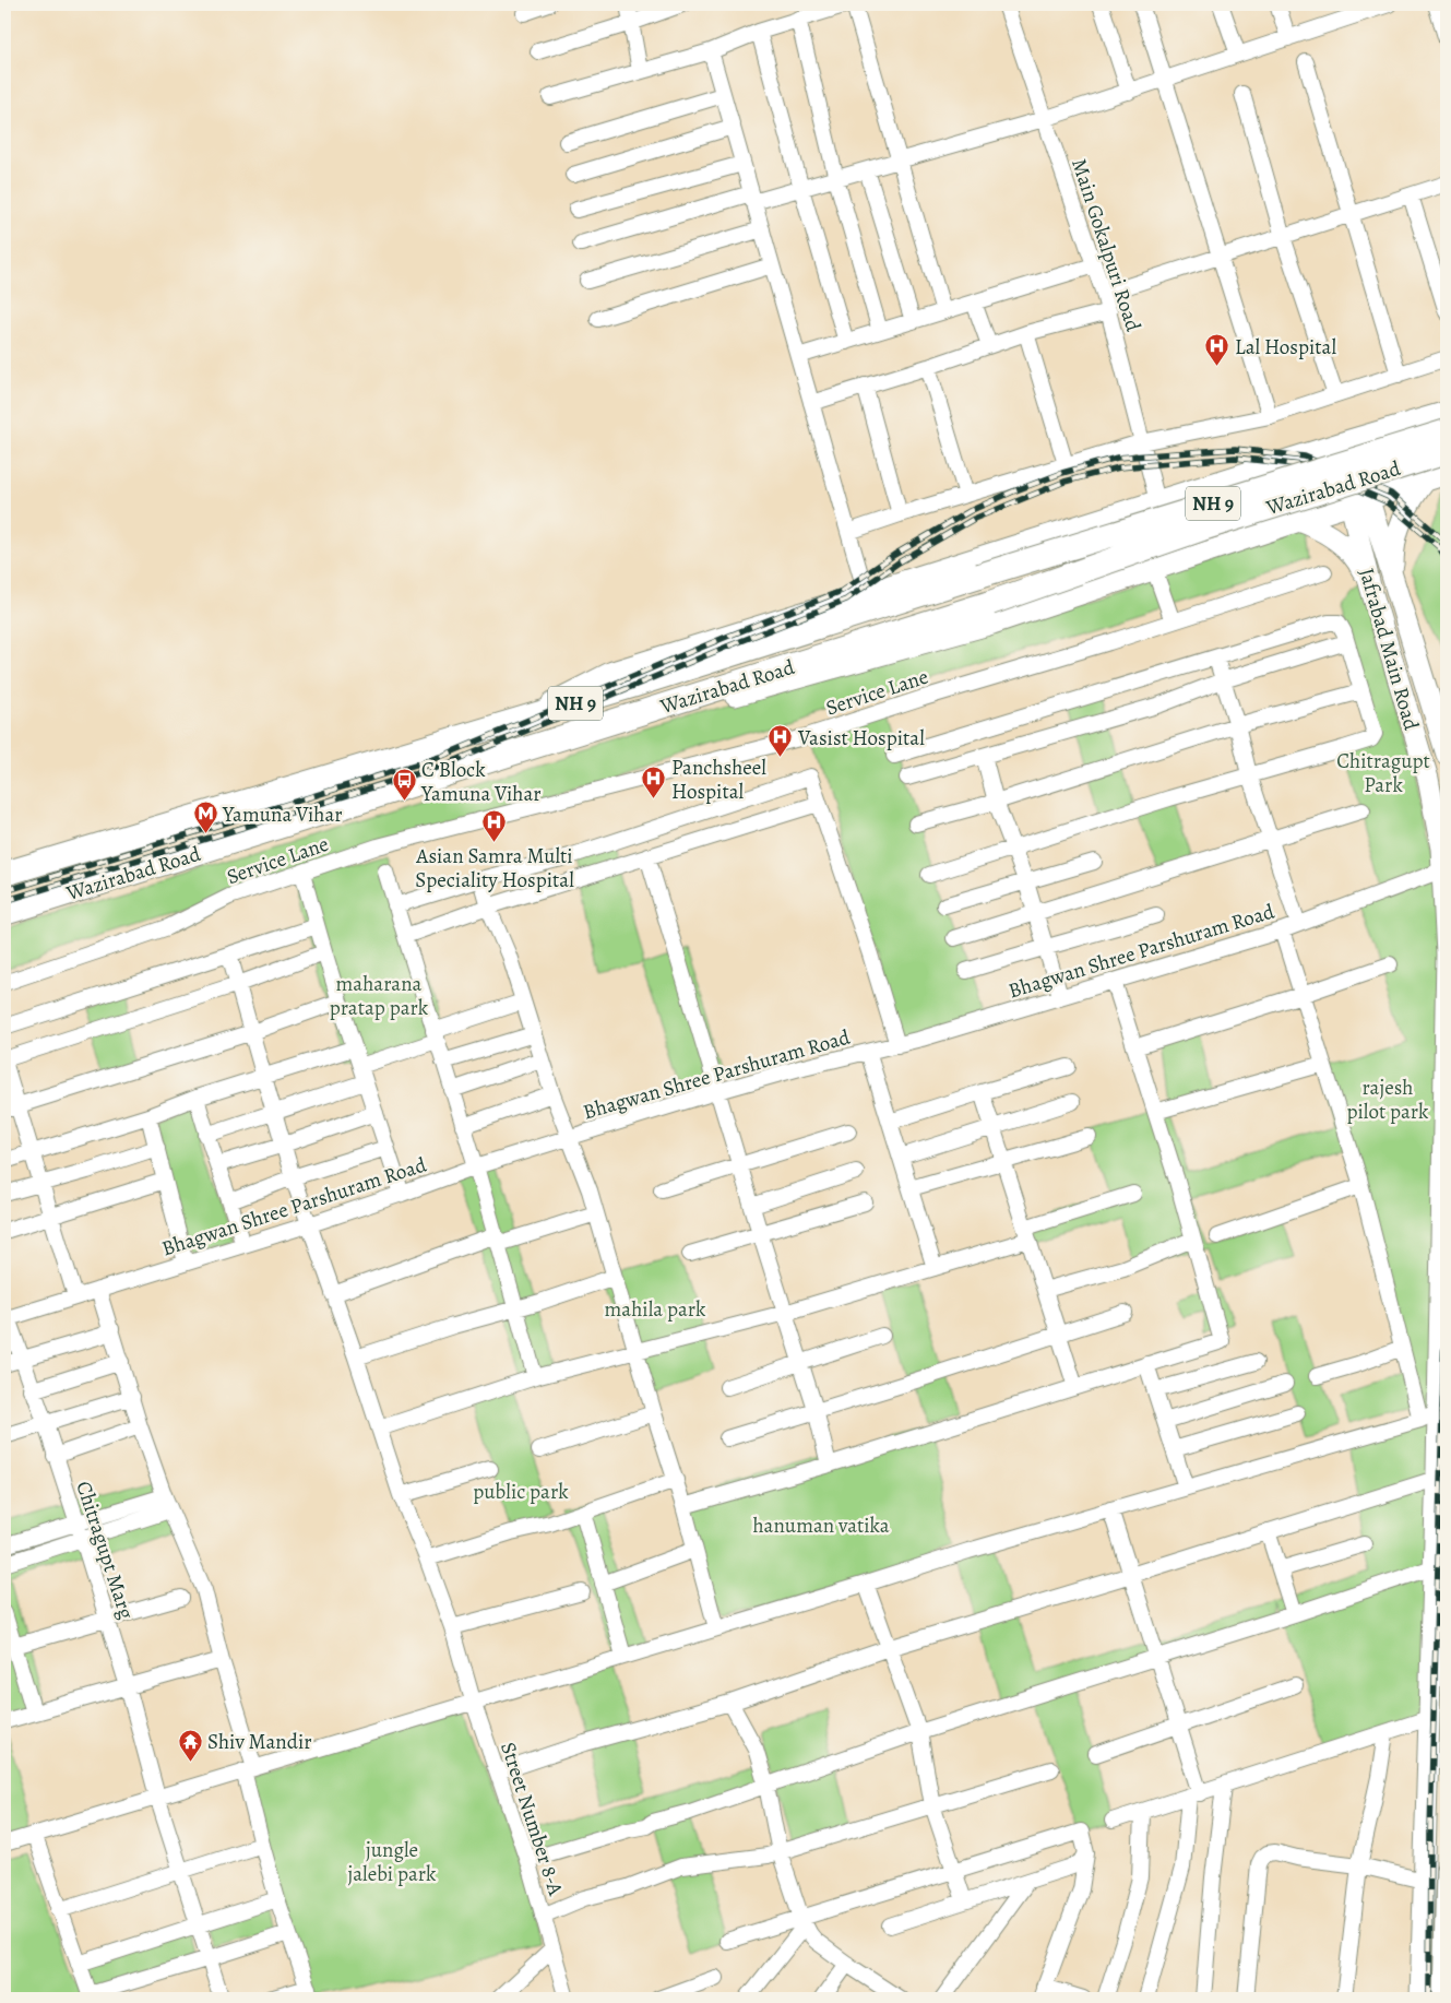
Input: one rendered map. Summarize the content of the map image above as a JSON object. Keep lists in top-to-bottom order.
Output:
{
  "streets": {
    "highway": ["Wazirabad Road", "NH 9"],
    "main road": ["Jafrabad Main Road"],
    "street": [
      "Main Gokalpuri Road",
      "Service Lane",
      "Bhagwan Shree Parshuram Road",
      "Chitragupt Marg",
      "Street Number 8-A"
    ]
  },
  "crossings": [
    ["Jafrabad Main Road", "Bhagwan Shree Parshuram Road"],
    ["Bhagwan Shree Parshuram Road", "Chitragupt Marg"],
    ["Bhagwan Shree Parshuram Road", "Street Number 8-A"]
  ],
  "parks": [
    "Chitragupt Park",
    "maharana pratap park",
    "rajesh pilot park",
    "mahila park",
    "public park",
    "hanuman vatika",
    "jungle jalebi park"
  ],
  "places": {
    "hospital": [
      "Lal Hospital",
      "Vasist Hospital",
      "Panchsheel Hospital",
      "Asian Samra Multi Speciality Hospital"
    ],
    "bus stop": ["C Block Yamuna Vihar"],
    "metro station": ["Yamuna Vihar"],
    "temple": ["Shiv Mandir"]
  }
}
